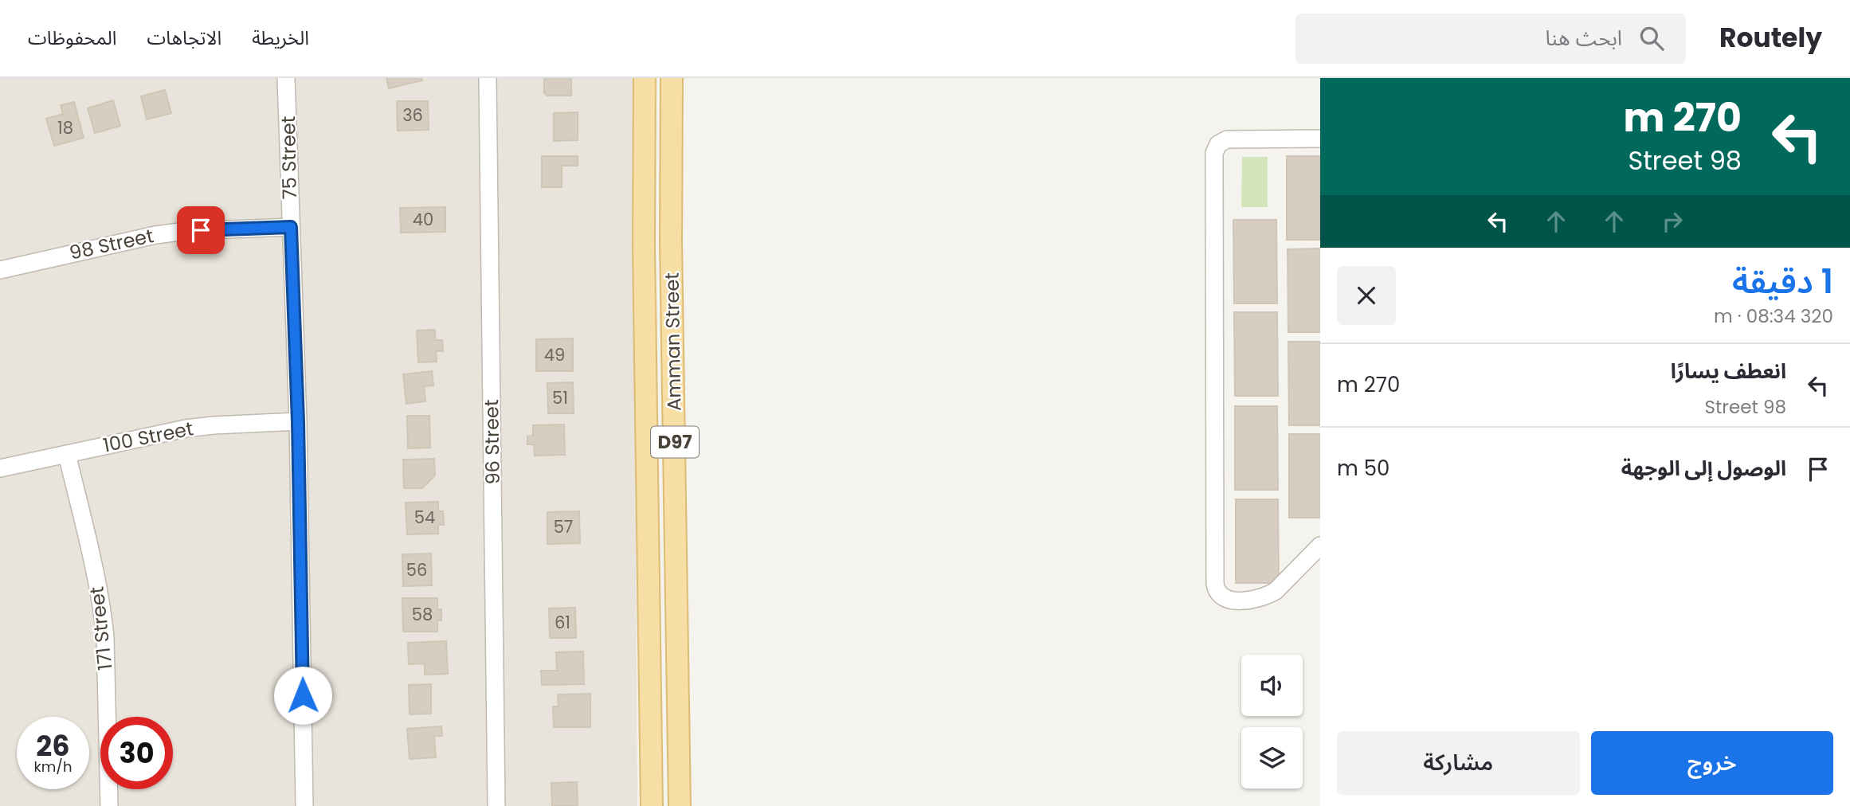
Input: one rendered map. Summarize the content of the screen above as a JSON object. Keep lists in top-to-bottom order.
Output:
{
  "streets": {
    "main road": ["Amman Street", "D97"],
    "street": [
      "75 Street",
      "98 Street",
      "100 Street",
      "96 Street",
      "171 Street"
    ]
  },
  "crossings": [
    ["75 Street", "98 Street"],
    ["75 Street", "100 Street"],
    ["100 Street", "171 Street"]
  ],
  "house_numbers": [
    "36",
    "18",
    "40",
    "49",
    "51",
    "54",
    "57",
    "56",
    "58",
    "61"
  ],
  "page": {
    "header": "Routely",
    "search": "ابحث هنا",
    "nav": ["الخريطة", "الاتجاهات", "المحفوظات"],
    "turn": ["270 m", "98 Street"],
    "heading": ["1 دقيقة", "320 m · 08:34"],
    "list": [
      {
        "name": "انعطف يسارًا",
        "note": "98 Street",
        "value": "270 m"
      },
      {
        "name": "الوصول إلى الوجهة",
        "value": "50 m"
      }
    ],
    "speed": "26 km/h",
    "limit": "30",
    "buttons": ["خروج", "مشاركة"]
  }
}
